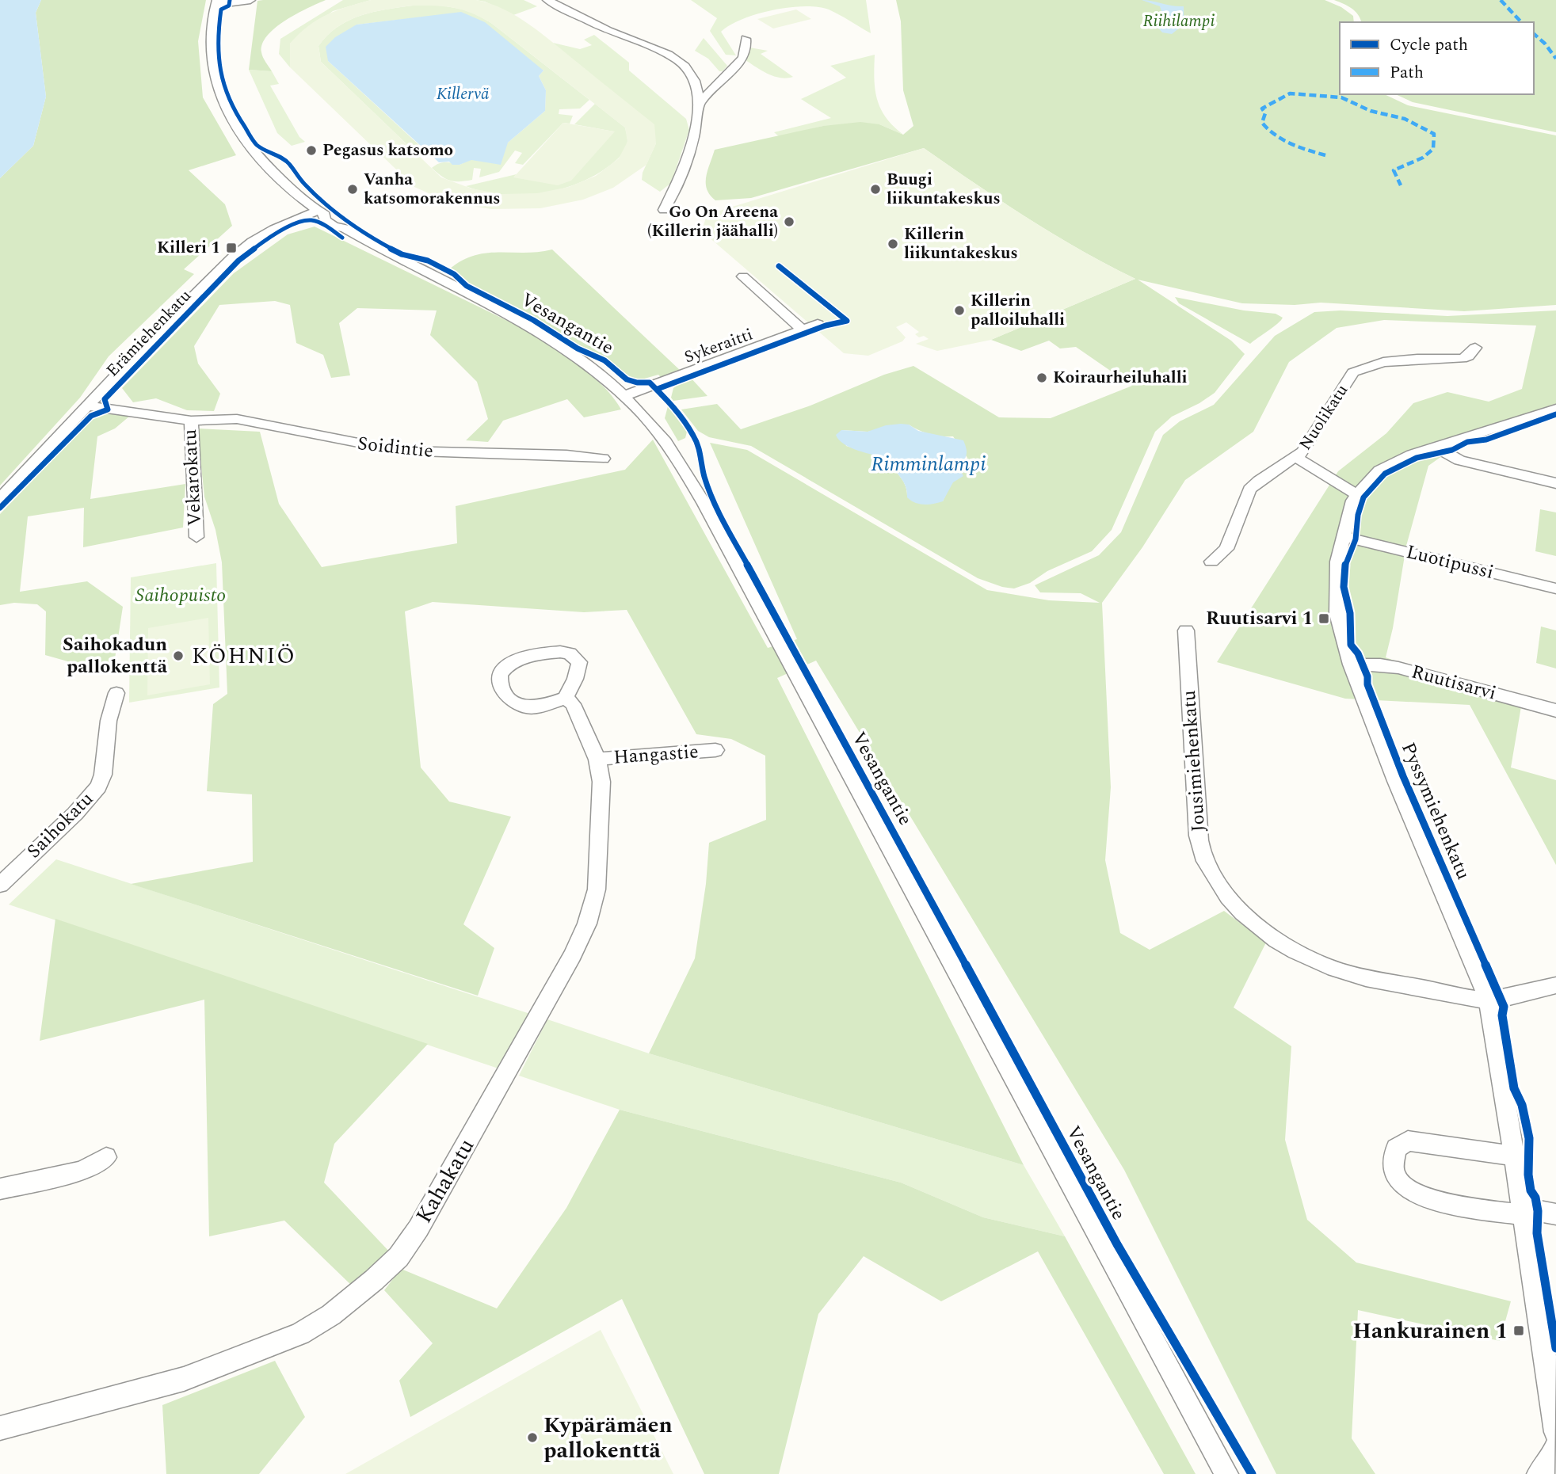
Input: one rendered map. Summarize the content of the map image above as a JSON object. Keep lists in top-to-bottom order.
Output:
{
  "streets": {
    "street": [
      "Vesangantie",
      "Erämiehenkatu",
      "Sykeraitti",
      "Nuolikatu",
      "Soidintie",
      "Vekarokatu",
      "Luotipussi",
      "Ruutisarvi",
      "Hangastie",
      "Jousimiehenkatu",
      "Pyssymiehenkatu",
      "Saihokatu",
      "Kahakatu"
    ]
  },
  "crossings": [
    ["Vesangantie", "Erämiehenkatu"],
    ["Vesangantie", "Sykeraitti"],
    ["Erämiehenkatu", "Vekarokatu"],
    ["Nuolikatu", "Pyssymiehenkatu"],
    ["Soidintie", "Vekarokatu"],
    ["Luotipussi", "Pyssymiehenkatu"],
    ["Ruutisarvi", "Pyssymiehenkatu"],
    ["Hangastie", "Kahakatu"],
    ["Jousimiehenkatu", "Pyssymiehenkatu"]
  ],
  "districts": ["KÖHNIÖ"],
  "water": ["Killervä", "Rimminlampi"],
  "parks": ["Riihilampi", "Saihopuisto"],
  "places": {
    "other": [
      "Pegasus katsomo",
      "Vanha katsomorakennus",
      "Buugi liikuntakeskus",
      "Go On Areena (Killerin jäähalli)",
      "Killerin liikuntakeskus",
      "Killerin palloiluhalli",
      "Koiraurheiluhalli",
      "Saihokadun pallokenttä",
      "Kypärämäen pallokenttä"
    ],
    "transit": ["Killeri 1", "Ruutisarvi 1", "Hankurainen 1"]
  },
  "legend": ["Cycle path", "Path"]
}
